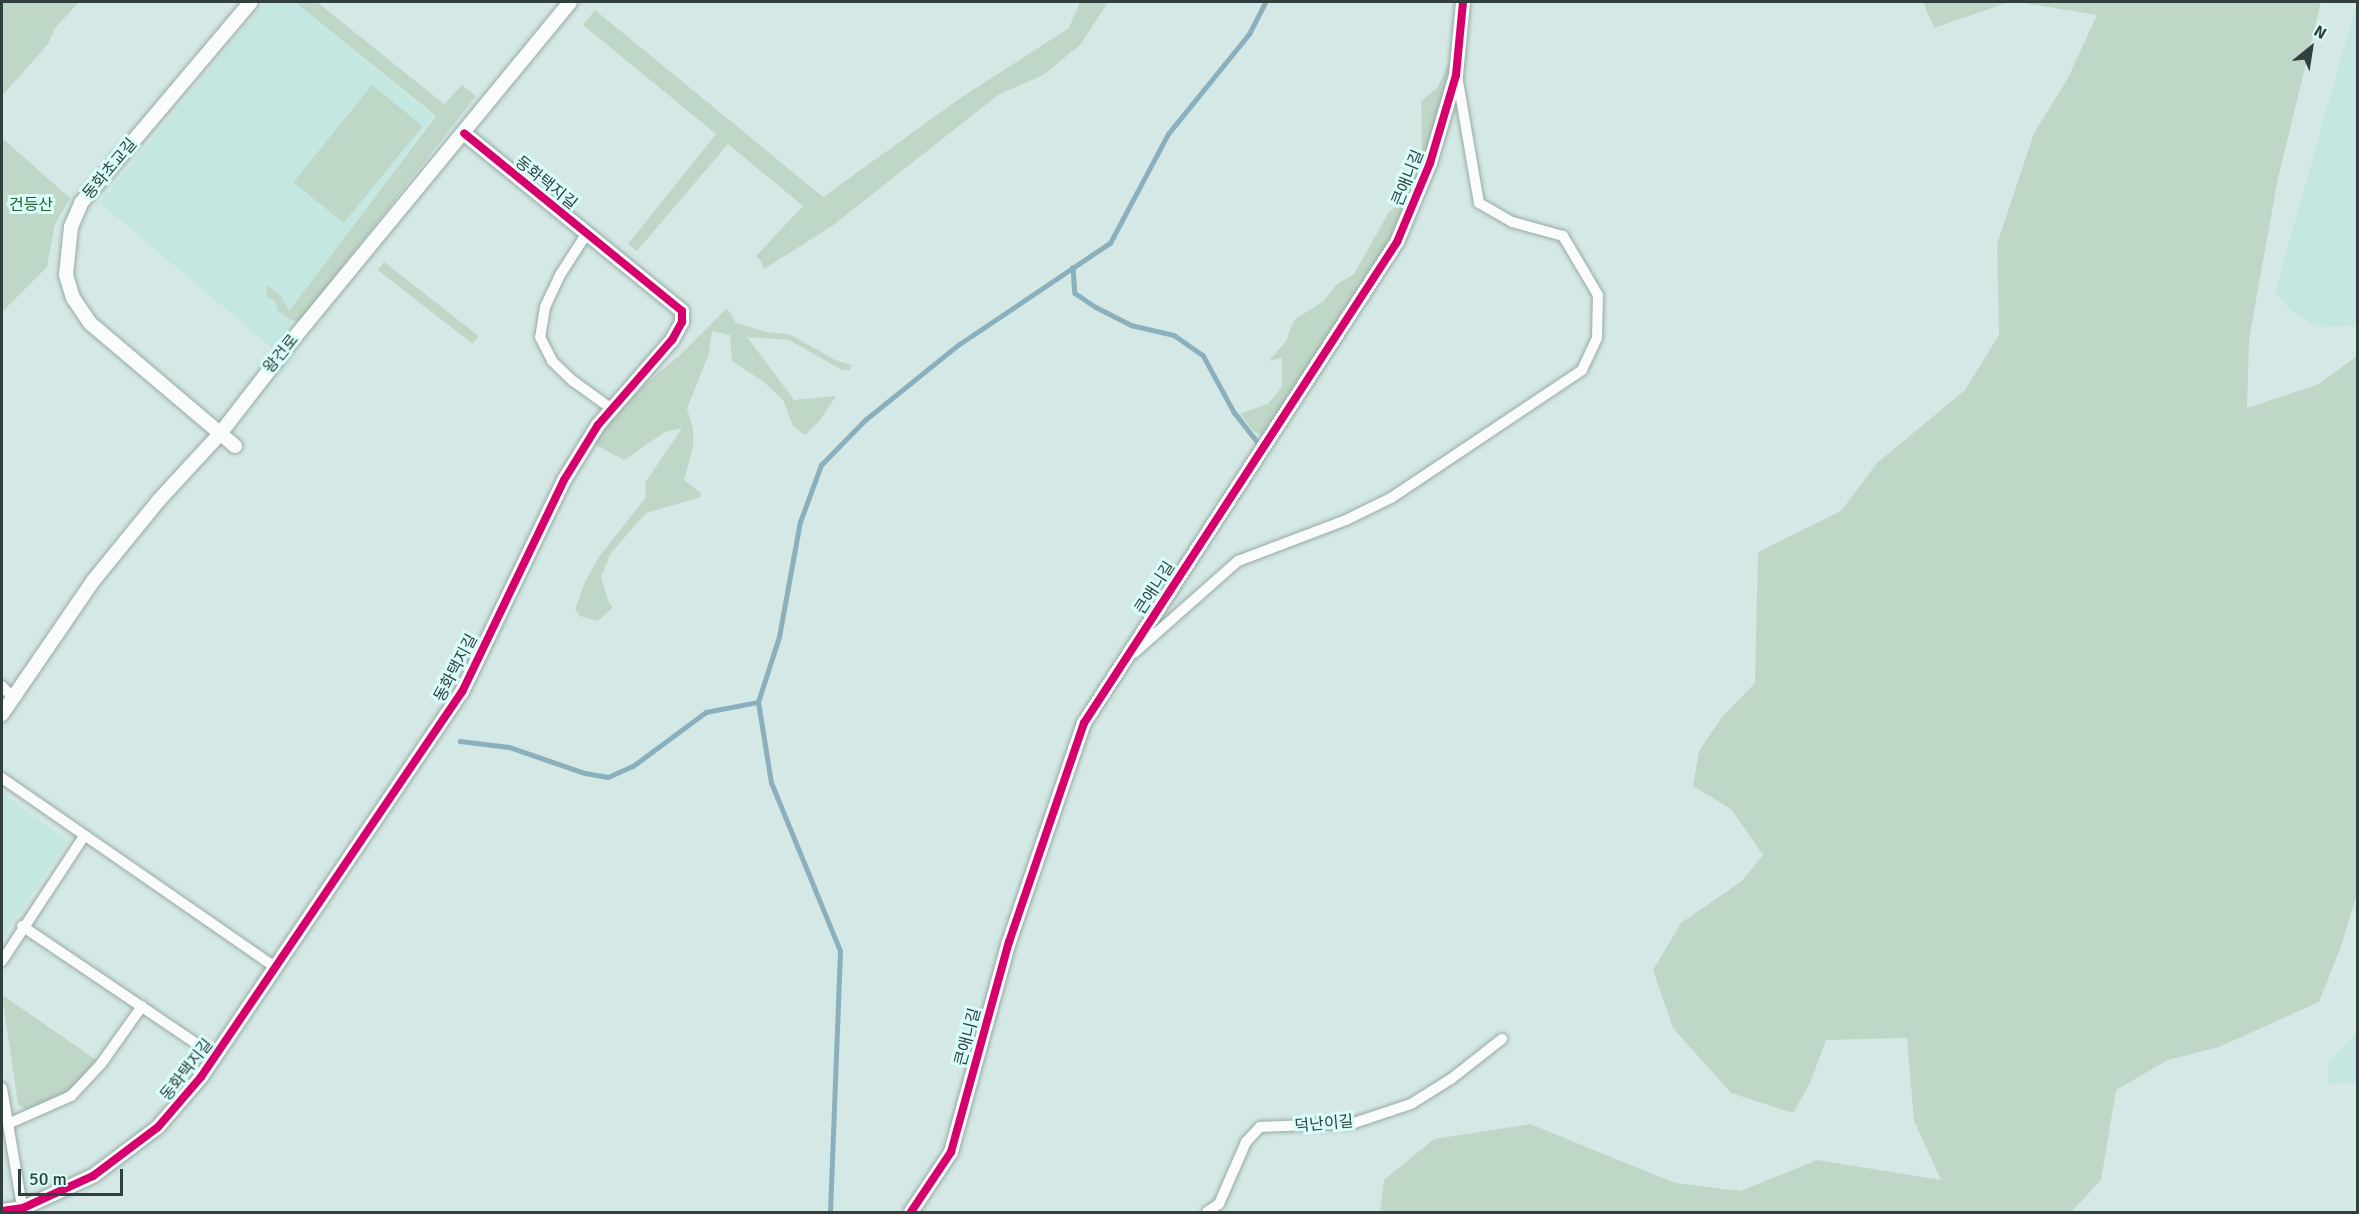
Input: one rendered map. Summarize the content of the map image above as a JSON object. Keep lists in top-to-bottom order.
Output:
{
  "streets": {
    "street": [
      "동화초교길",
      "큰애니길",
      "동화택지길",
      "왕건로",
      "덕난이길"
    ]
  },
  "crossings": [
    ["동화초교길", "왕건로"],
    ["동화택지길", "왕건로"]
  ],
  "parks": ["건등산"],
  "scale_bar": "50 m",
  "north": "top right"
}
